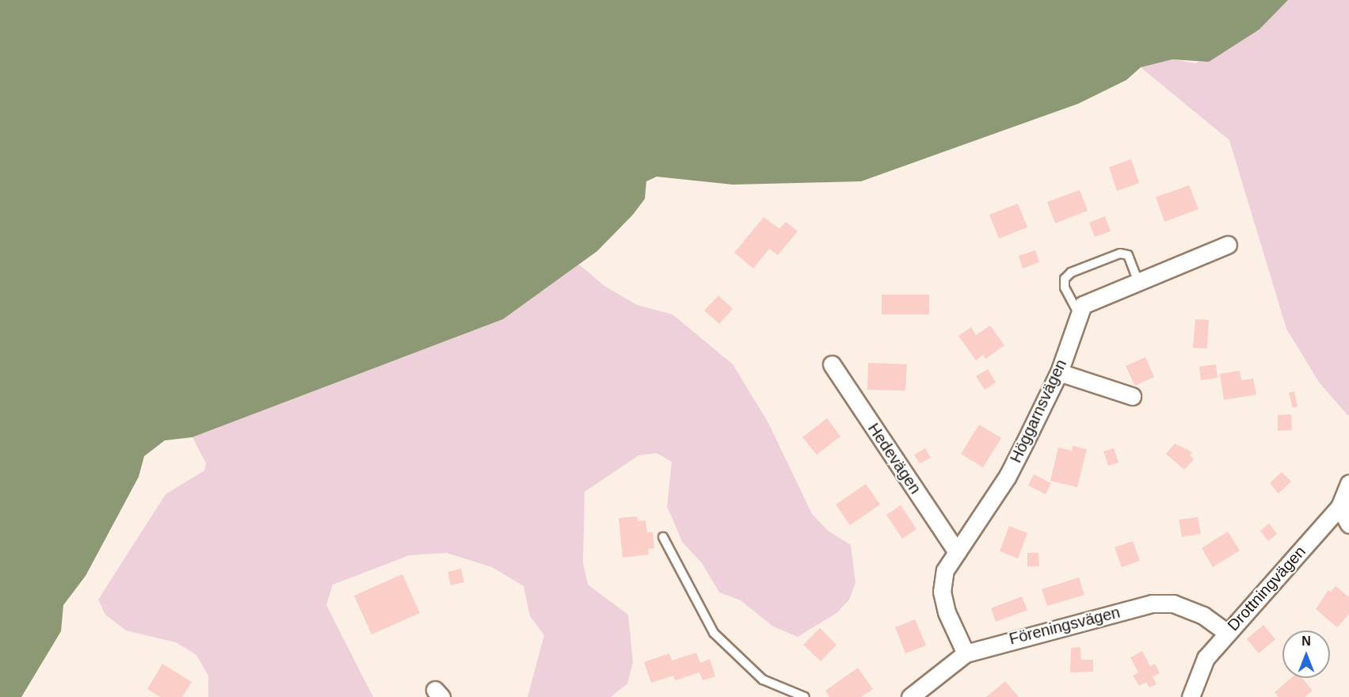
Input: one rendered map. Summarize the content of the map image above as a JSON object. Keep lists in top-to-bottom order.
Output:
{
  "streets": {
    "street": [
      "Höggarnsvägen",
      "Hedevägen",
      "Drottningvägen",
      "Föreningsvägen"
    ]
  },
  "crossings": [
    ["Höggarnsvägen", "Hedevägen"],
    ["Höggarnsvägen", "Föreningsvägen"],
    ["Drottningvägen", "Föreningsvägen"]
  ],
  "north": "top"
}
